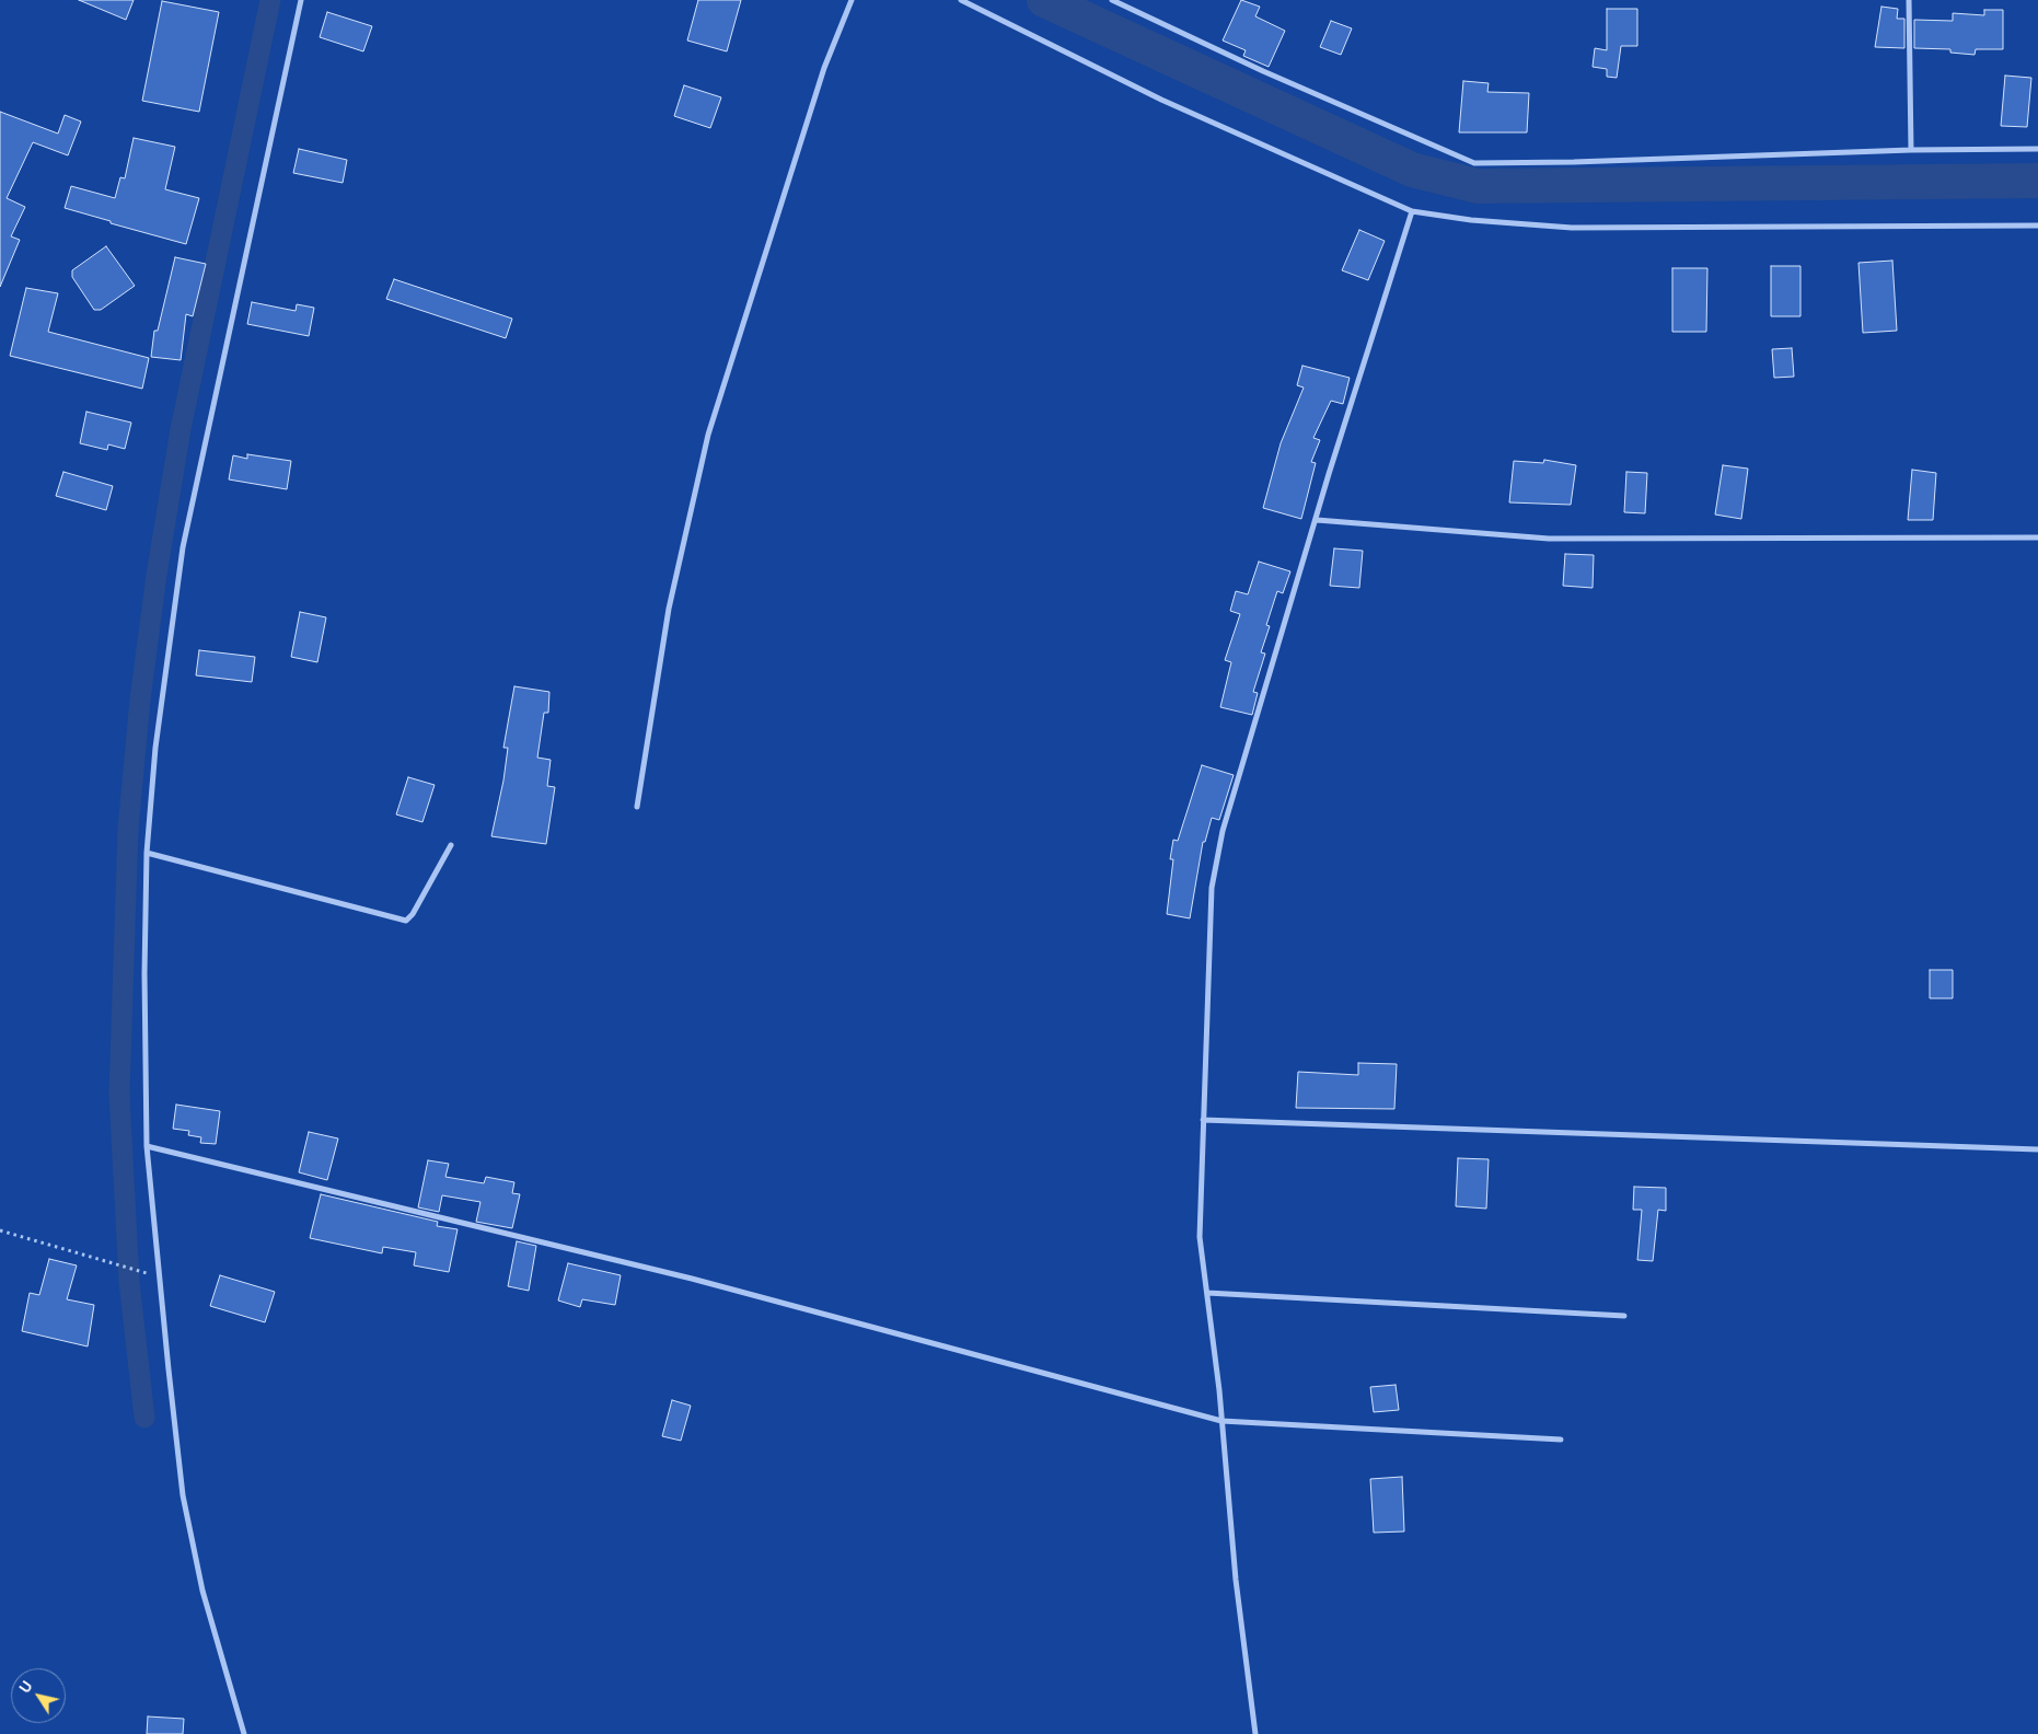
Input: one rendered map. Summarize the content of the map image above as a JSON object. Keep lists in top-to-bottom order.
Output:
{
  "north": "top left"
}
